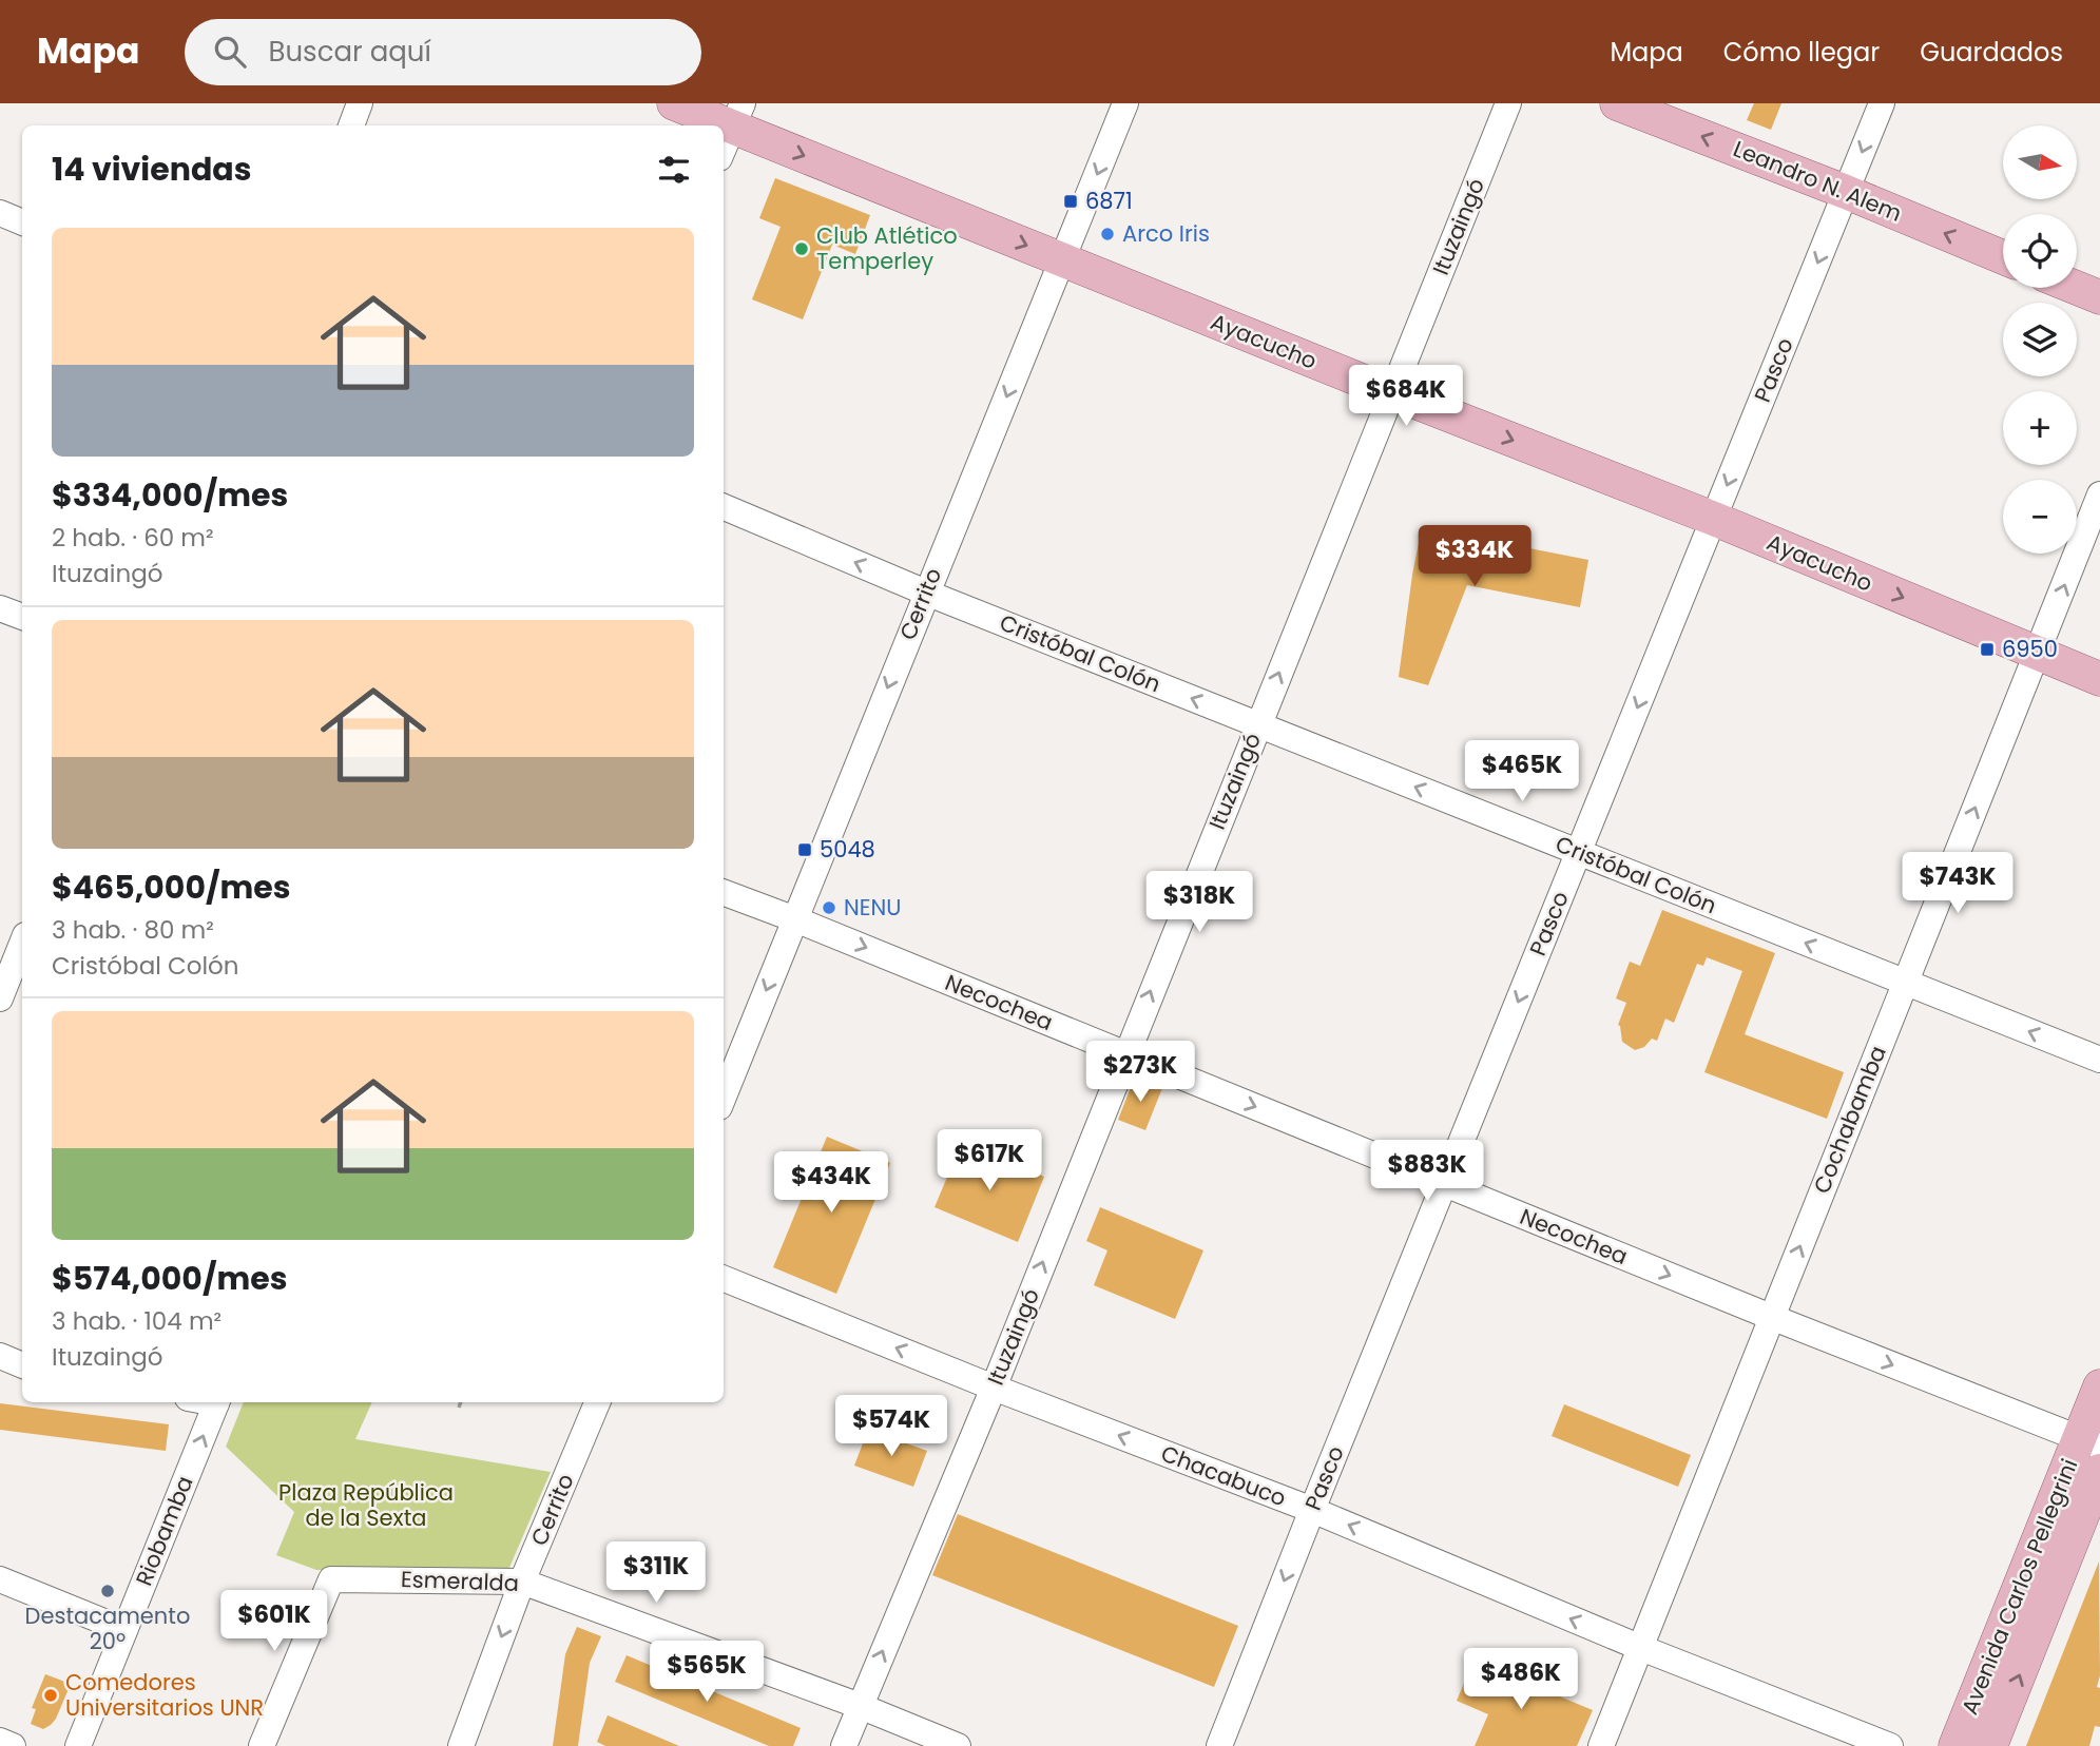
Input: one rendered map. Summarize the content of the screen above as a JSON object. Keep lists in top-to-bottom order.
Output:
{
  "streets": {
    "main road": ["Leandro N. Alem", "Ayacucho", "Avenida Carlos Pellegrini"],
    "street": [
      "Ituzaingó",
      "Pasco",
      "Cerrito",
      "Cristóbal Colón",
      "Necochea",
      "Cochabamba",
      "Chacabuco",
      "Riobamba",
      "Esmeralda"
    ]
  },
  "crossings": [
    ["Leandro N. Alem", "Pasco"],
    ["Ituzaingó", "Ayacucho"],
    ["Ituzaingó", "Cristóbal Colón"],
    ["Ituzaingó", "Necochea"],
    ["Ituzaingó", "Chacabuco"],
    ["Ituzaingó", "Esmeralda"],
    ["Ayacucho", "Pasco"],
    ["Ayacucho", "Cerrito"],
    ["Ayacucho", "Cochabamba"],
    ["Pasco", "Cristóbal Colón"],
    ["Pasco", "Necochea"],
    ["Pasco", "Chacabuco"],
    ["Cerrito", "Cristóbal Colón"],
    ["Cerrito", "Necochea"],
    ["Cerrito", "Esmeralda"],
    ["Cristóbal Colón", "Cochabamba"],
    ["Necochea", "Cochabamba"],
    ["Necochea", "Avenida Carlos Pellegrini"],
    ["Cochabamba", "Chacabuco"]
  ],
  "one_way": [
    "Leandro N. Alem",
    "Ituzaingó",
    "Ayacucho",
    "Pasco",
    "Cerrito",
    "Cristóbal Colón",
    "Necochea",
    "Cochabamba",
    "Chacabuco",
    "Riobamba"
  ],
  "parks": ["Plaza República de la Sexta"],
  "places": {
    "transit": ["6871", "6950", "5048"],
    "other": [
      "Arco Iris",
      "Club Atlético Temperley",
      "NENU",
      "Destacamento 20º",
      "Comedores Universitarios UNR"
    ]
  },
  "north": "right",
  "page": {
    "header": "Mapa",
    "search": "Buscar aquí",
    "nav": ["Mapa", "Cómo llegar", "Guardados"],
    "map_buttons": ["+", "−"],
    "heading": "14 viviendas",
    "list": [
      {
        "name": "$334,000/mes",
        "note": "2 hab. · 60 m² · Ituzaingó"
      },
      {
        "name": "$465,000/mes",
        "note": "3 hab. · 80 m² · Cristóbal Colón"
      },
      {
        "name": "$574,000/mes",
        "note": "3 hab. · 104 m² · Ituzaingó"
      }
    ],
    "price": [
      "$684K",
      "$334K",
      "$465K",
      "$743K",
      "$318K",
      "$273K",
      "$617K",
      "$883K",
      "$434K",
      "$574K",
      "$311K",
      "$601K",
      "$565K",
      "$486K"
    ]
  }
}
